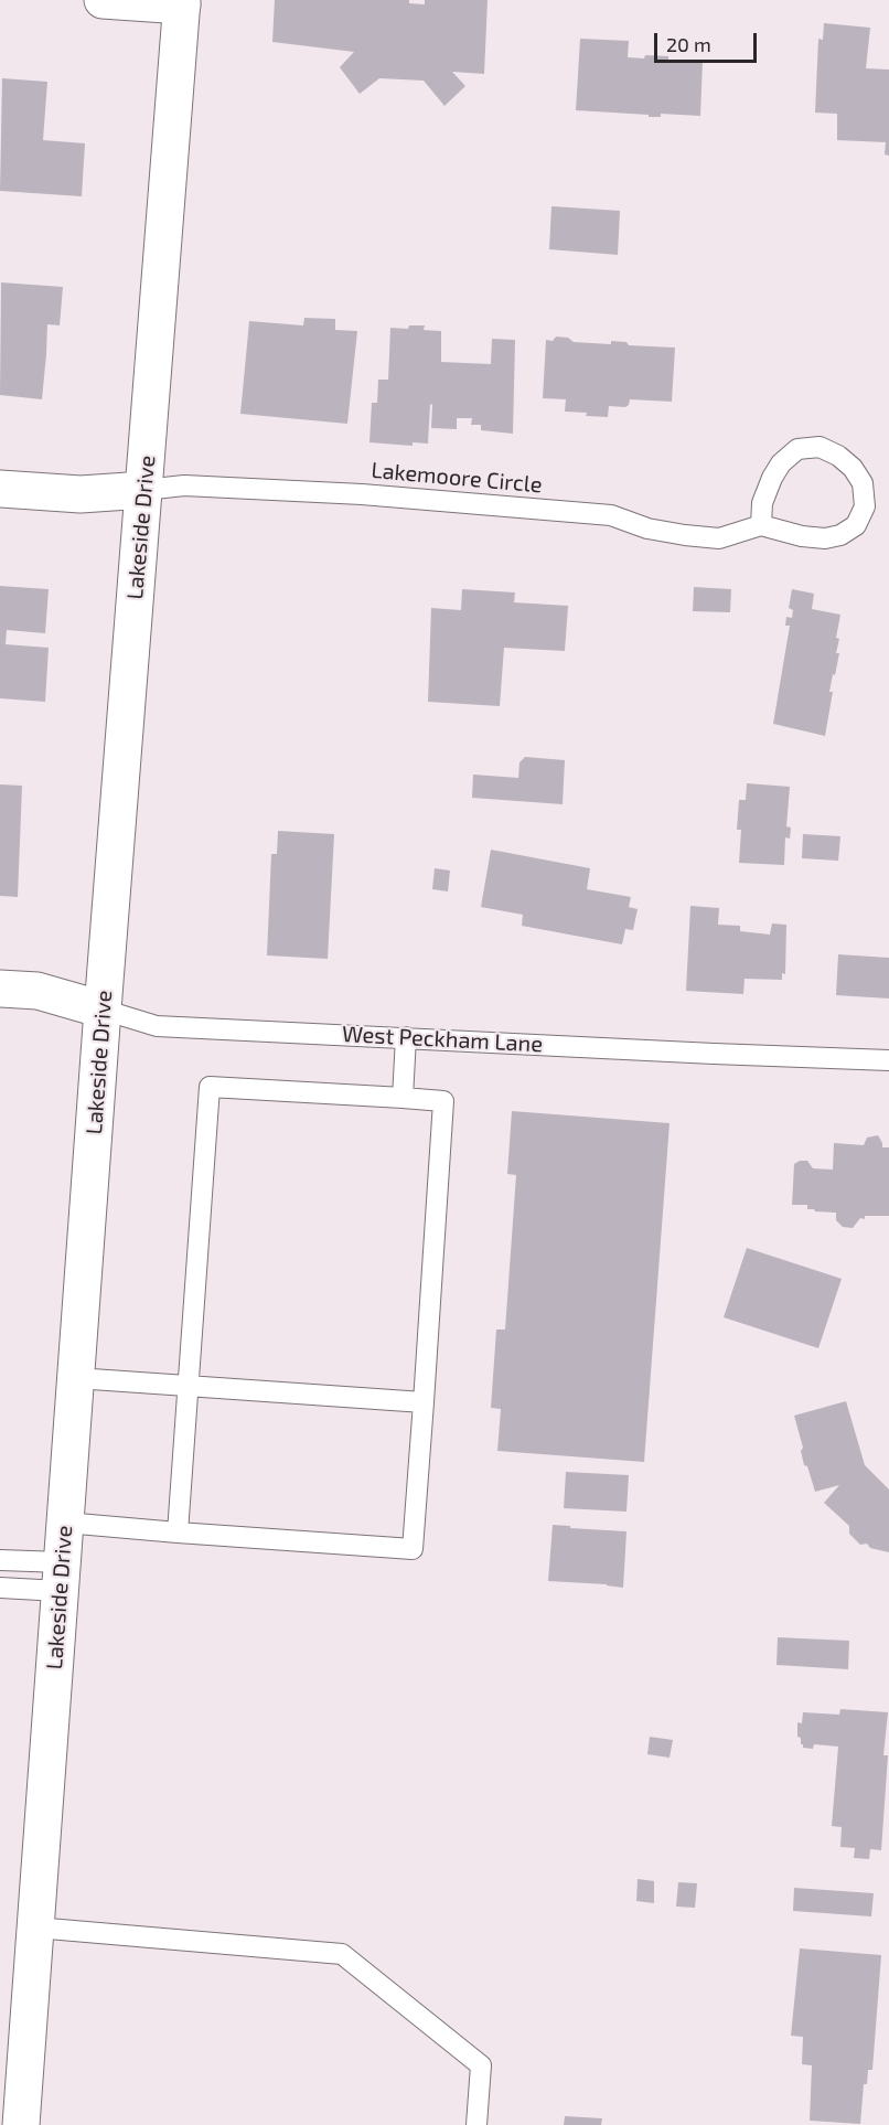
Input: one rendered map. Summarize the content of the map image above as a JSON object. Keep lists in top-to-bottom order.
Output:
{
  "streets": {
    "main road": ["Lakeside Drive", "West Peckham Lane"],
    "lane": ["Lakemoore Circle"]
  },
  "crossings": [
    ["Lakemoore Circle", "Lakeside Drive"],
    ["Lakeside Drive", "West Peckham Lane"]
  ],
  "scale_bar": "20 m"
}
